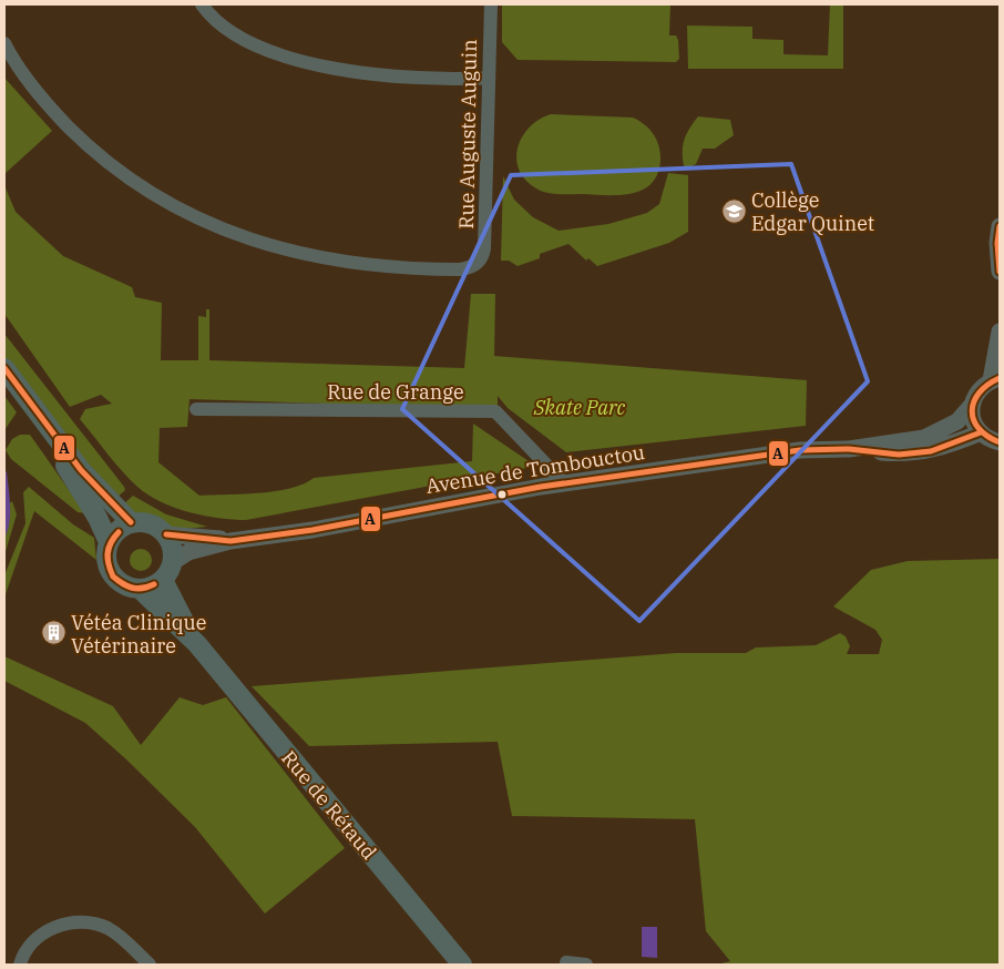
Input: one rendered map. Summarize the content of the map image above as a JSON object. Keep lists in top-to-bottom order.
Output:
{
  "streets": {
    "main road": ["Rue de Rétaud"],
    "street": ["Rue Auguste Auguin", "Rue de Grange", "Avenue de Tombouctou"]
  },
  "crossings": [
    ["Rue de Grange", "Avenue de Tombouctou"],
    ["Avenue de Tombouctou", "Rue de Rétaud"]
  ],
  "parks": ["Skate Parc"],
  "places": {
    "school or university": ["Collège Edgar Quinet"],
    "building": ["Vétéa Clinique Vétérinaire"]
  },
  "lines": ["transit line A"]
}
